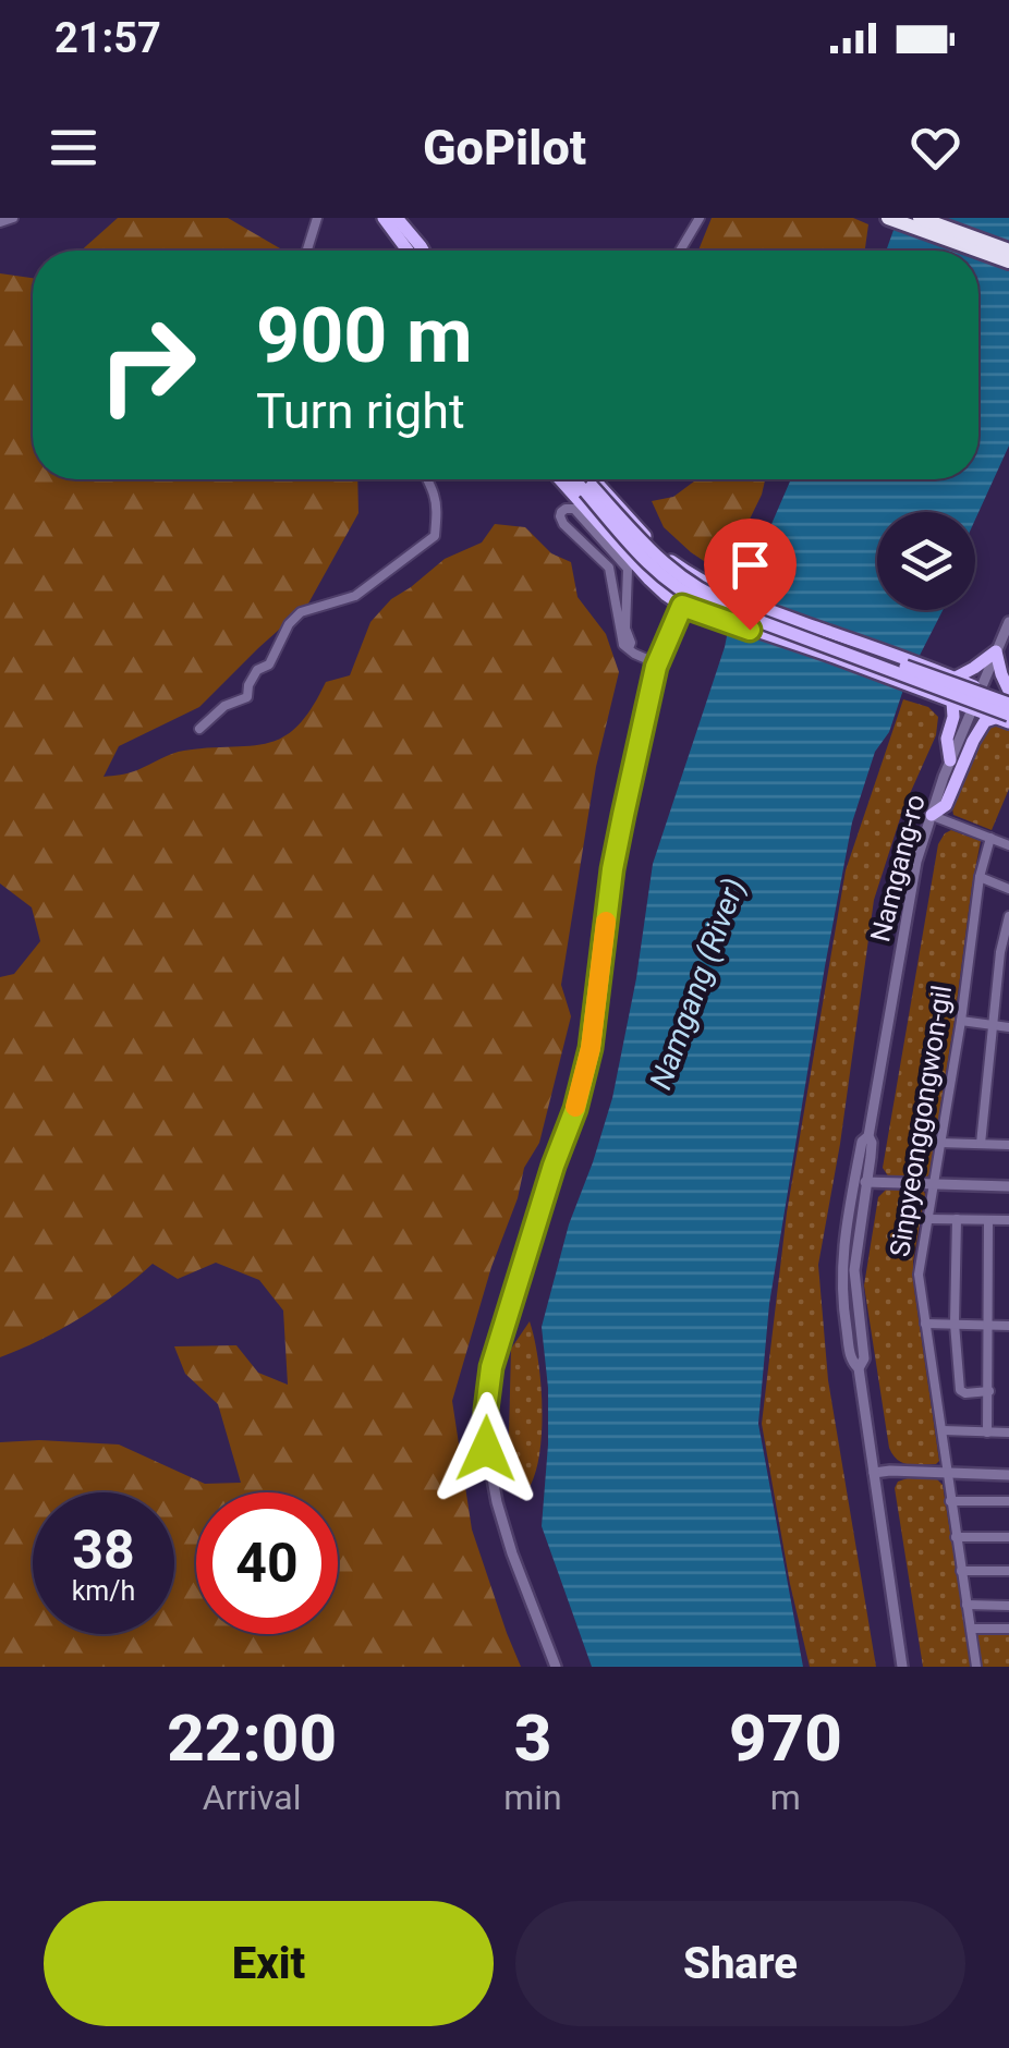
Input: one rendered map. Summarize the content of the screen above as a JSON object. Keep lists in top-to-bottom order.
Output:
{
  "streets": {
    "street": ["Namgang-ro", "Sinpyeonggongwon-gil"]
  },
  "water": ["Namgang (River)"],
  "page": {
    "status": "21:57",
    "header": "GoPilot",
    "turn": ["900 m", "Turn right"],
    "speed": "38 km/h",
    "limit": "40",
    "eta": [
      "22:00",
      "Arrival",
      "3",
      "min",
      "970",
      "m"
    ],
    "buttons": ["Exit", "Share"]
  }
}
